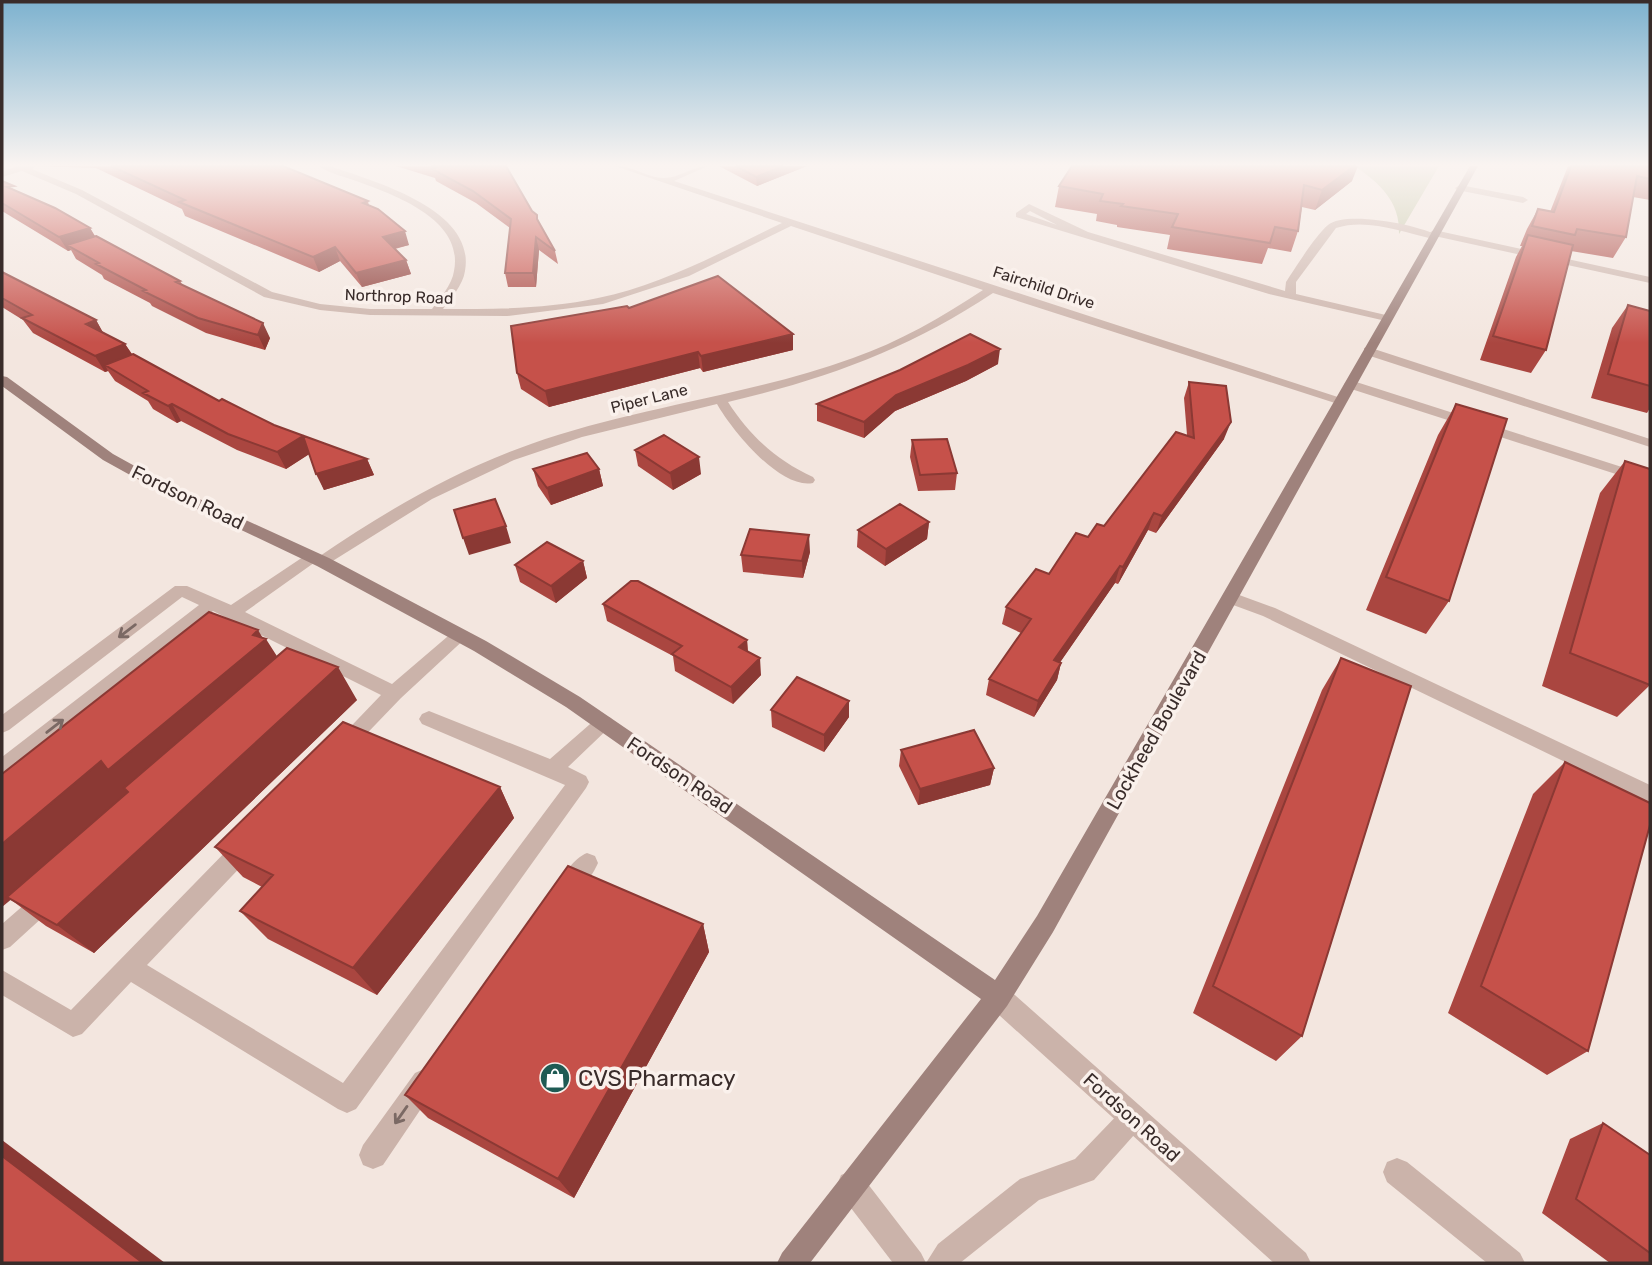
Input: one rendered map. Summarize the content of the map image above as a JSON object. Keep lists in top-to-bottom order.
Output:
{
  "streets": {
    "street": [
      "Fairchild Drive",
      "Northrop Road",
      "Piper Lane",
      "Fordson Road",
      "Lockheed Boulevard"
    ]
  },
  "crossings": [
    ["Fairchild Drive", "Piper Lane"],
    ["Fairchild Drive", "Lockheed Boulevard"],
    ["Piper Lane", "Fordson Road"],
    ["Fordson Road", "Lockheed Boulevard"]
  ],
  "places": {
    "shop": ["CVS Pharmacy"]
  }
}
